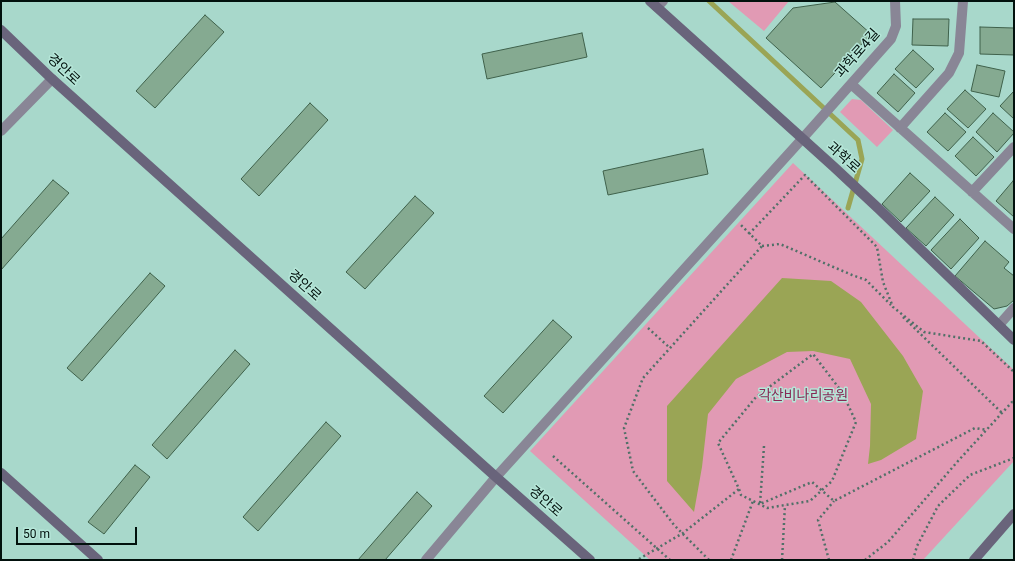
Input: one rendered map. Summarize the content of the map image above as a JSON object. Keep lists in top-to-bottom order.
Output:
{
  "streets": {
    "main road": ["경안로", "과학로"],
    "street": ["과학로4길"]
  },
  "crossings": [
    ["과학로4길", "과학로"]
  ],
  "parks": ["각산비나리공원"],
  "scale_bar": "50 m"
}
